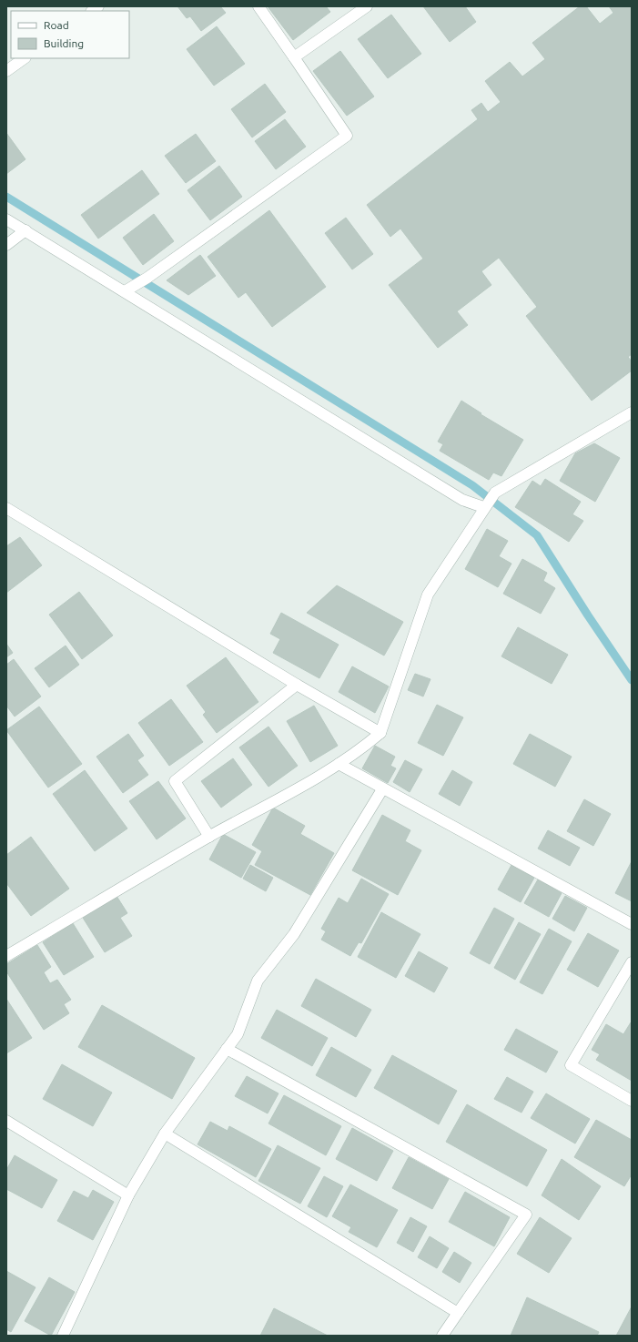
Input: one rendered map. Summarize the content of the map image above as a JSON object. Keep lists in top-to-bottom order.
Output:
{
  "legend": ["Road", "Building"]
}
